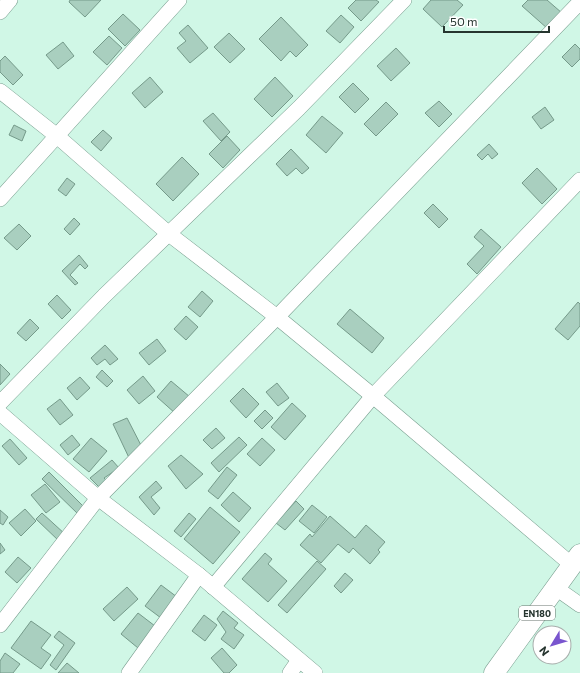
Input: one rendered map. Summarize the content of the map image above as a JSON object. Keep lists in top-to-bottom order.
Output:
{
  "streets": {
    "main road": ["EN180"]
  },
  "scale_bar": "50 m",
  "north": "bottom left"
}
